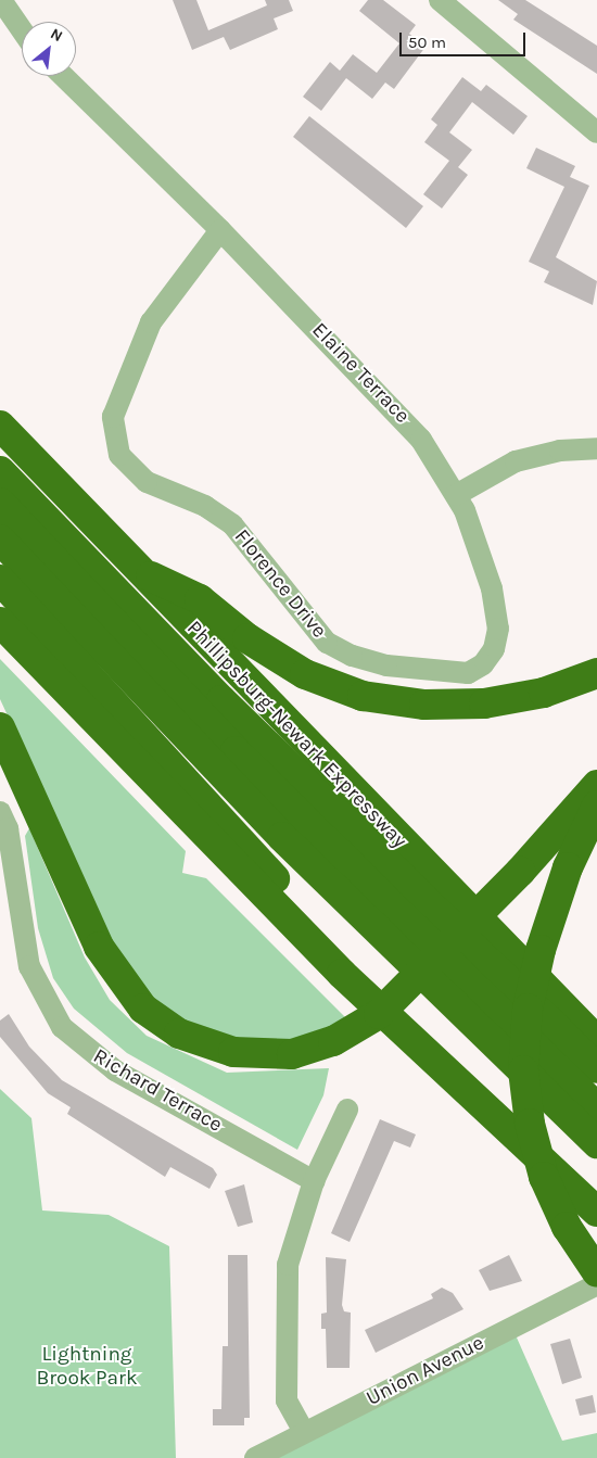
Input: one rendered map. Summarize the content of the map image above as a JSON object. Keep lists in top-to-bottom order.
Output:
{
  "streets": {
    "highway": ["Phillipsburg-Newark Expressway"],
    "street": [
      "Elaine Terrace",
      "Florence Drive",
      "Richard Terrace",
      "Union Avenue"
    ]
  },
  "crossings": [
    ["Elaine Terrace", "Florence Drive"]
  ],
  "parks": ["Lightning Brook Park"],
  "scale_bar": "50 m",
  "north": "top right"
}
